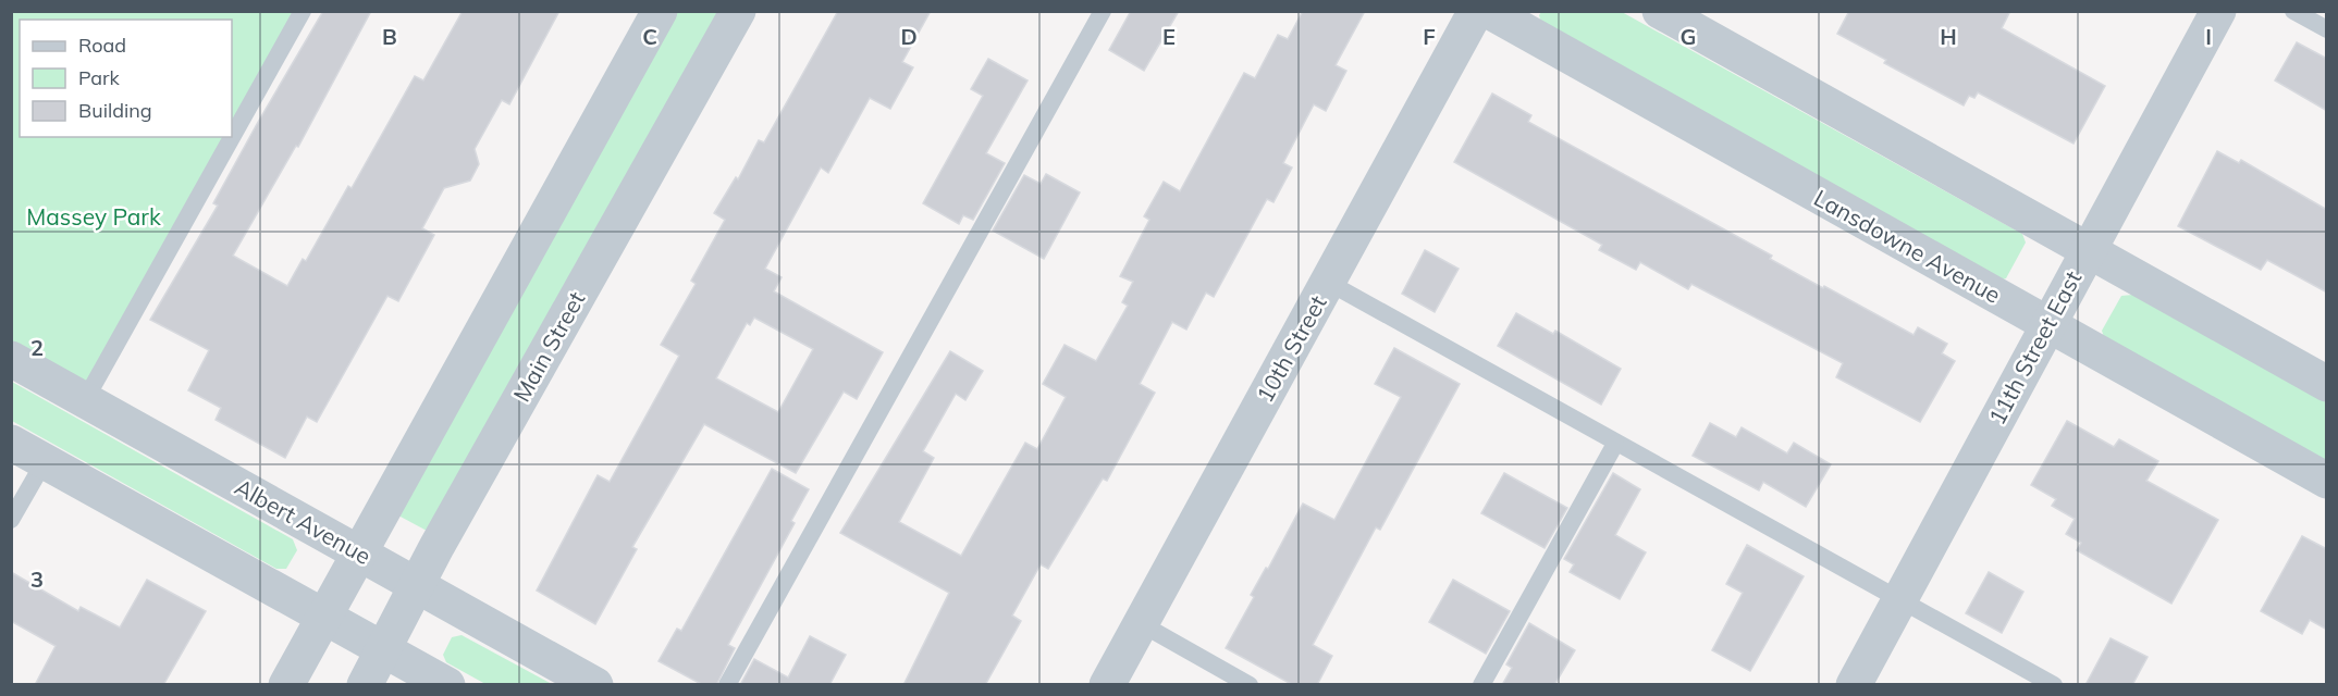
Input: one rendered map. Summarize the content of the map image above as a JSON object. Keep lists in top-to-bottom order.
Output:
{
  "streets": {
    "street": [
      "Lansdowne Avenue",
      "Main Street",
      "11th Street East",
      "10th Street",
      "Albert Avenue"
    ]
  },
  "crossings": [
    ["Lansdowne Avenue", "11th Street East"],
    ["Main Street", "Albert Avenue"]
  ],
  "parks": ["Massey Park"],
  "legend": ["Road", "Park", "Building"],
  "grid": {
    "columns": [
      "B",
      "C",
      "D",
      "E",
      "F",
      "G",
      "H",
      "I"
    ],
    "rows": ["2", "3"]
  }
}
